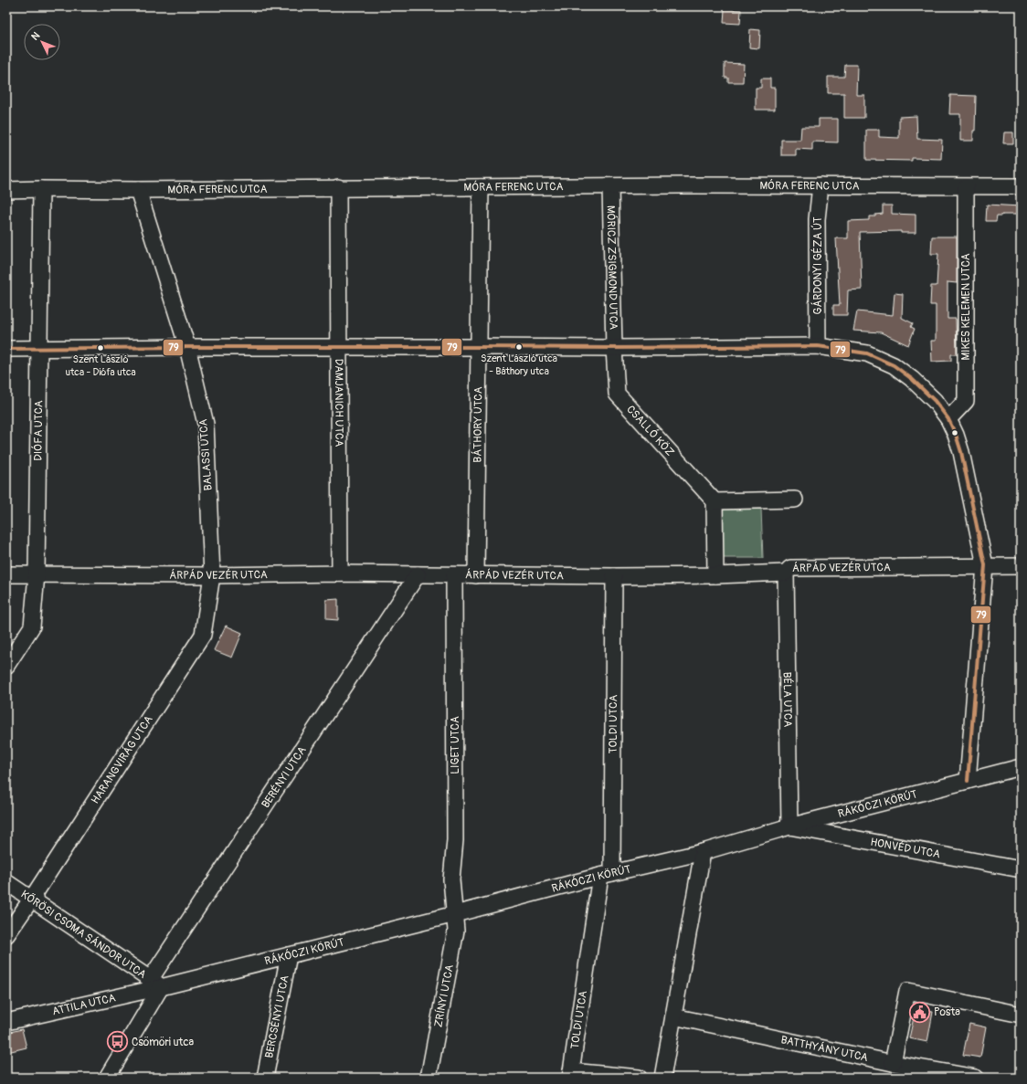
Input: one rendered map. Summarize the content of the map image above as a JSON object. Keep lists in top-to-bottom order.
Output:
{
  "streets": {
    "street": [
      "MÓRA FERENC UTCA",
      "GÁRDONYI GÉZA ÚT",
      "MÓRICZ ZSIGMOND UTCA",
      "MIKES KELEMEN UTCA",
      "DAMJANICH UTCA",
      "BÁTHORY UTCA",
      "DIÓFA UTCA",
      "CSALLÓ KÖZ",
      "BALASSI UTCA",
      "ÁRPÁD VEZÉR UTCA",
      "BÉLA UTCA",
      "TOLDI UTCA",
      "LIGET UTCA",
      "HARANGVIRÁG UTCA",
      "BERÉNYI UTCA",
      "RÁKÓCZI KÖRÚT",
      "HONVÉD UTCA",
      "KŐRÖSI CSOMA SÁNDOR UTCA",
      "ZRÍNYI UTCA",
      "ATTILA UTCA",
      "BERCSÉNYI UTCA",
      "BATTHYÁNY UTCA"
    ]
  },
  "crossings": [
    ["MÓRA FERENC UTCA", "GÁRDONYI GÉZA ÚT"],
    ["MÓRA FERENC UTCA", "MÓRICZ ZSIGMOND UTCA"],
    ["MÓRA FERENC UTCA", "MIKES KELEMEN UTCA"],
    ["MÓRA FERENC UTCA", "DAMJANICH UTCA"],
    ["MÓRA FERENC UTCA", "BÁTHORY UTCA"],
    ["MÓRA FERENC UTCA", "DIÓFA UTCA"],
    ["MÓRA FERENC UTCA", "BALASSI UTCA"],
    ["MÓRICZ ZSIGMOND UTCA", "CSALLÓ KÖZ"],
    ["DAMJANICH UTCA", "ÁRPÁD VEZÉR UTCA"],
    ["BÁTHORY UTCA", "ÁRPÁD VEZÉR UTCA"],
    ["DIÓFA UTCA", "ÁRPÁD VEZÉR UTCA"],
    ["BALASSI UTCA", "ÁRPÁD VEZÉR UTCA"],
    ["BALASSI UTCA", "HARANGVIRÁG UTCA"],
    ["ÁRPÁD VEZÉR UTCA", "BÉLA UTCA"],
    ["ÁRPÁD VEZÉR UTCA", "TOLDI UTCA"],
    ["ÁRPÁD VEZÉR UTCA", "LIGET UTCA"],
    ["ÁRPÁD VEZÉR UTCA", "HARANGVIRÁG UTCA"],
    ["ÁRPÁD VEZÉR UTCA", "BERÉNYI UTCA"],
    ["BÉLA UTCA", "RÁKÓCZI KÖRÚT"],
    ["BÉLA UTCA", "HONVÉD UTCA"],
    ["TOLDI UTCA", "RÁKÓCZI KÖRÚT"],
    ["LIGET UTCA", "RÁKÓCZI KÖRÚT"],
    ["LIGET UTCA", "ZRÍNYI UTCA"],
    ["HARANGVIRÁG UTCA", "KŐRÖSI CSOMA SÁNDOR UTCA"],
    ["BERÉNYI UTCA", "RÁKÓCZI KÖRÚT"],
    ["BERÉNYI UTCA", "KŐRÖSI CSOMA SÁNDOR UTCA"],
    ["BERÉNYI UTCA", "ATTILA UTCA"],
    ["RÁKÓCZI KÖRÚT", "HONVÉD UTCA"],
    ["RÁKÓCZI KÖRÚT", "KŐRÖSI CSOMA SÁNDOR UTCA"],
    ["RÁKÓCZI KÖRÚT", "ZRÍNYI UTCA"],
    ["RÁKÓCZI KÖRÚT", "ATTILA UTCA"],
    ["RÁKÓCZI KÖRÚT", "BERCSÉNYI UTCA"],
    ["KŐRÖSI CSOMA SÁNDOR UTCA", "ATTILA UTCA"]
  ],
  "places": {
    "other": ["Szent László utca - Báthory utca", "Szent László utca - Diófa utca"],
    "public building": ["Posta"],
    "bus stop": ["Csömöri utca"]
  },
  "lines": ["transit line 79"],
  "north": "top left"
}
